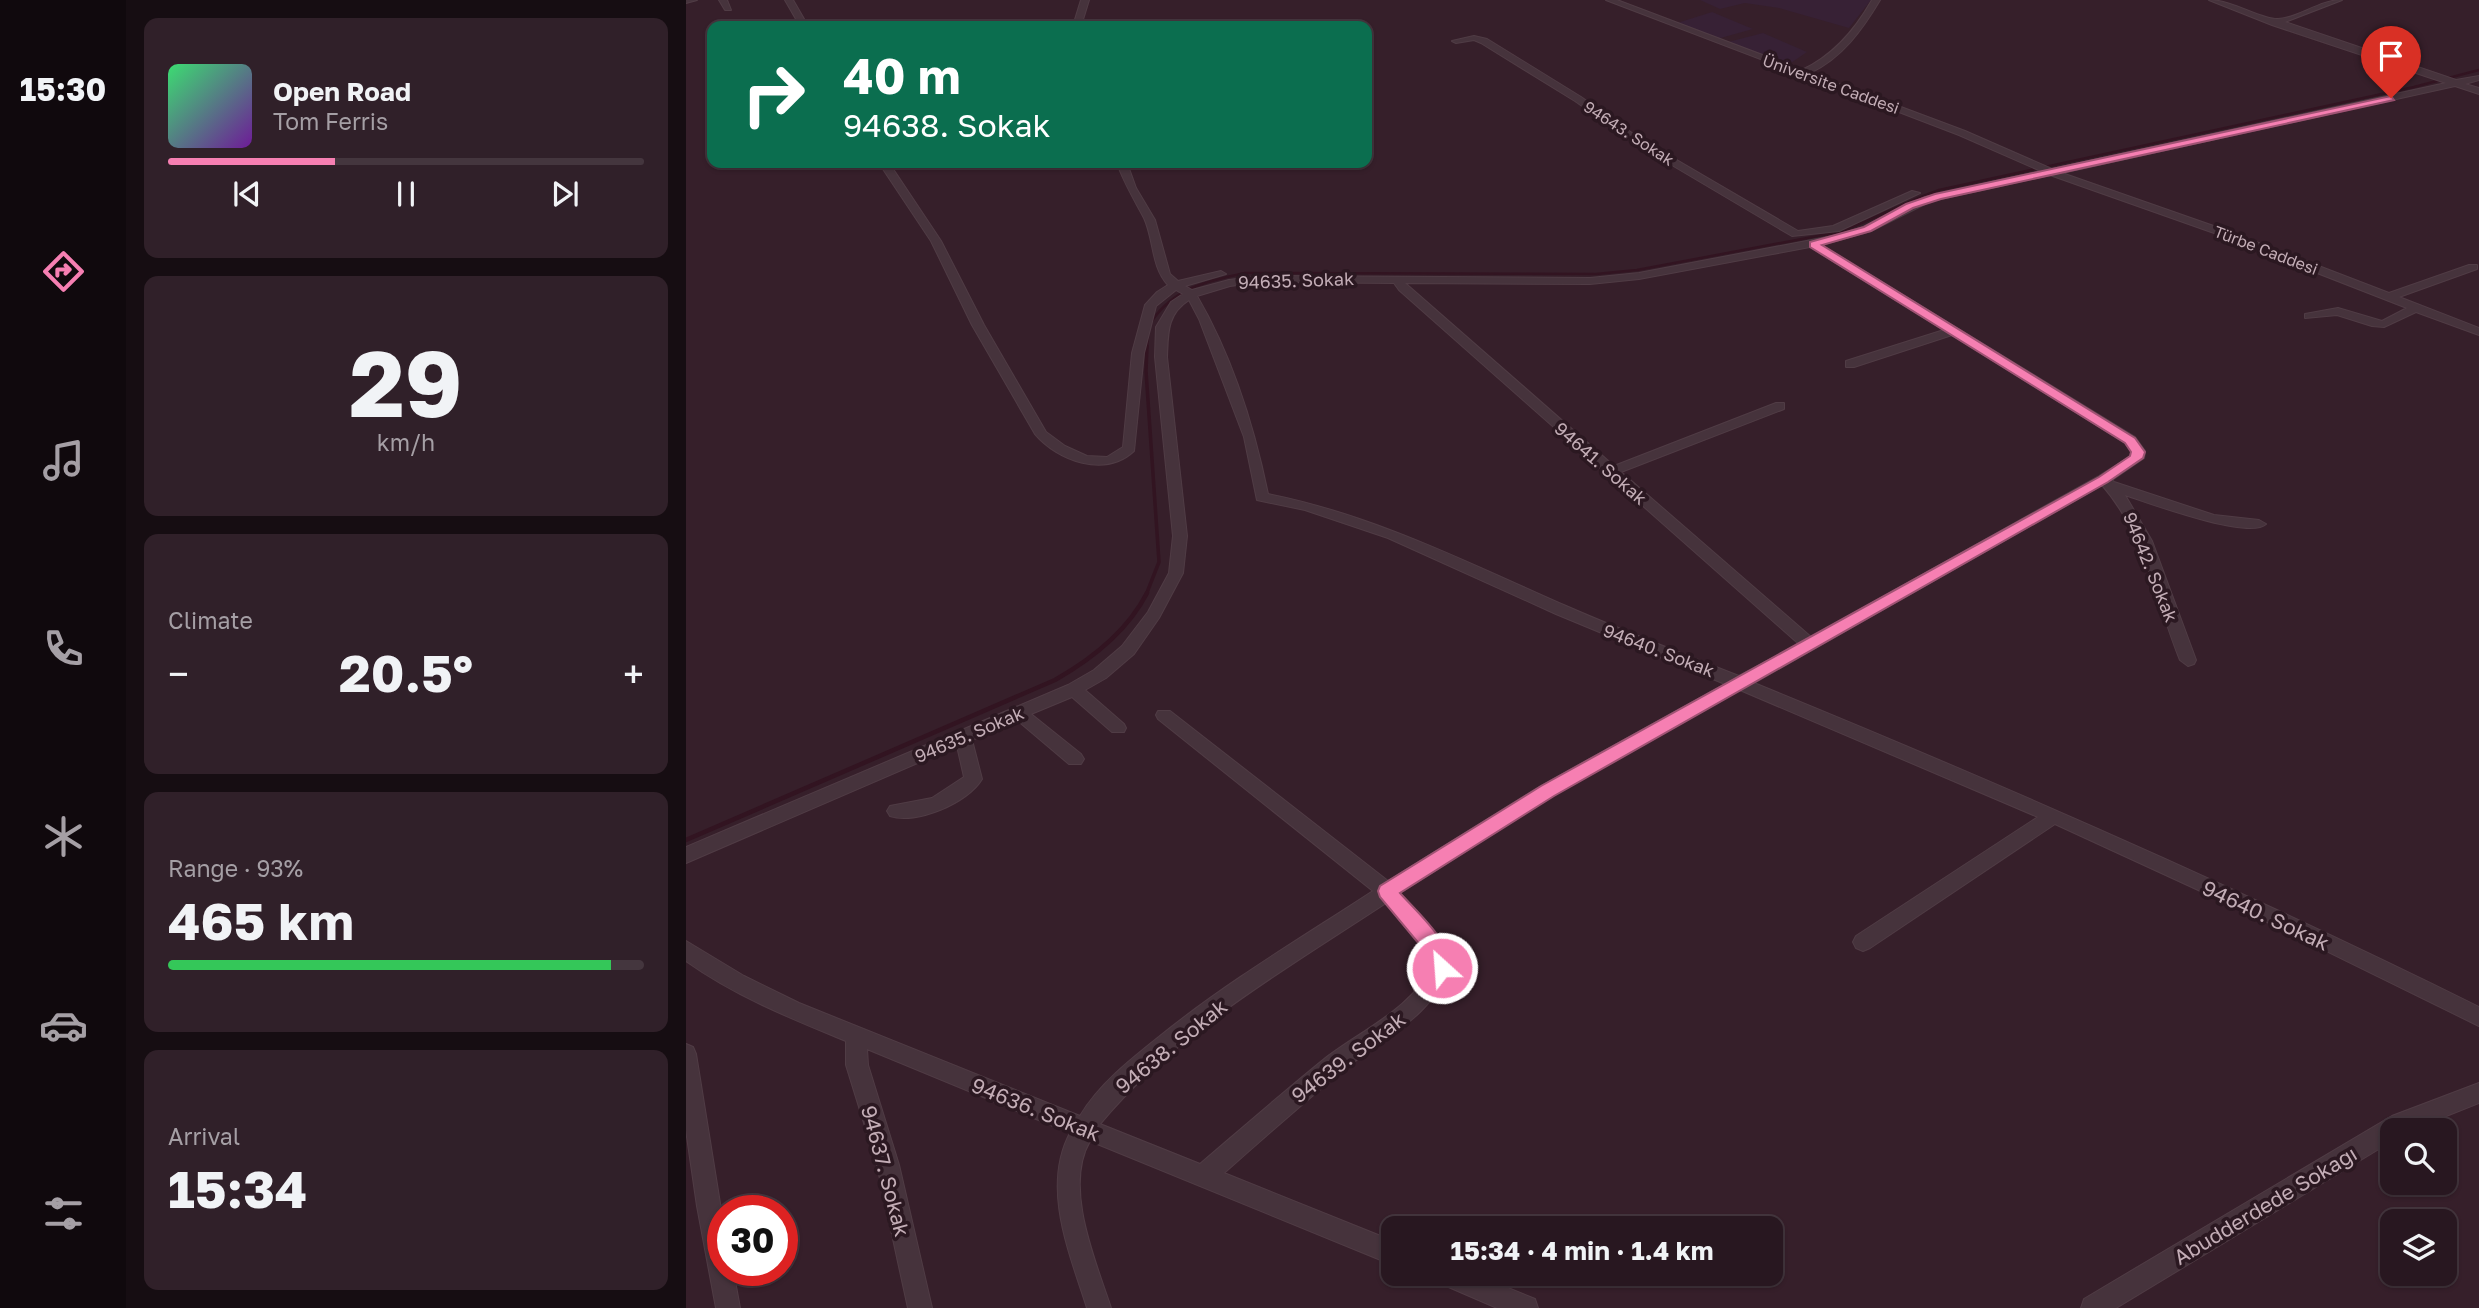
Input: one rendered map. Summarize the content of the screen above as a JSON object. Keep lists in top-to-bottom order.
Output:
{
  "streets": {
    "street": [
      "Üniversite Caddesi",
      "94643. Sokak",
      "Türbe Caddesi",
      "94635. Sokak",
      "94641. Sokak",
      "94642. Sokak",
      "94640. Sokak",
      "94638. Sokak",
      "94639. Sokak",
      "94636. Sokak",
      "94637. Sokak",
      "Abudderdede Sokağı"
    ]
  },
  "crossings": [
    ["Üniversite Caddesi", "Türbe Caddesi"],
    ["Üniversite Caddesi", "94635. Sokak"],
    ["94643. Sokak", "94635. Sokak"],
    ["94643. Sokak", "94638. Sokak"],
    ["Türbe Caddesi", "94635. Sokak"],
    ["94635. Sokak", "94641. Sokak"],
    ["94635. Sokak", "94640. Sokak"],
    ["94635. Sokak", "94638. Sokak"],
    ["94641. Sokak", "94638. Sokak"],
    ["94642. Sokak", "94638. Sokak"],
    ["94640. Sokak", "94638. Sokak"],
    ["94638. Sokak", "94639. Sokak"],
    ["94638. Sokak", "94636. Sokak"],
    ["94639. Sokak", "94636. Sokak"],
    ["94636. Sokak", "94637. Sokak"]
  ],
  "page": {
    "tabs": "15:30",
    "turn": ["40 m", "94638. Sokak"],
    "song": ["Open Road", "Tom Ferris"],
    "tile": [
      ["29", "km/h"],
      "Climate",
      ["Range · 93%", "465 km"],
      ["Arrival", "15:34"]
    ],
    "heat": ["−", "20.5°", "+"],
    "limit": "30",
    "trip": "15:34 · 4 min · 1.4 km"
  }
}
